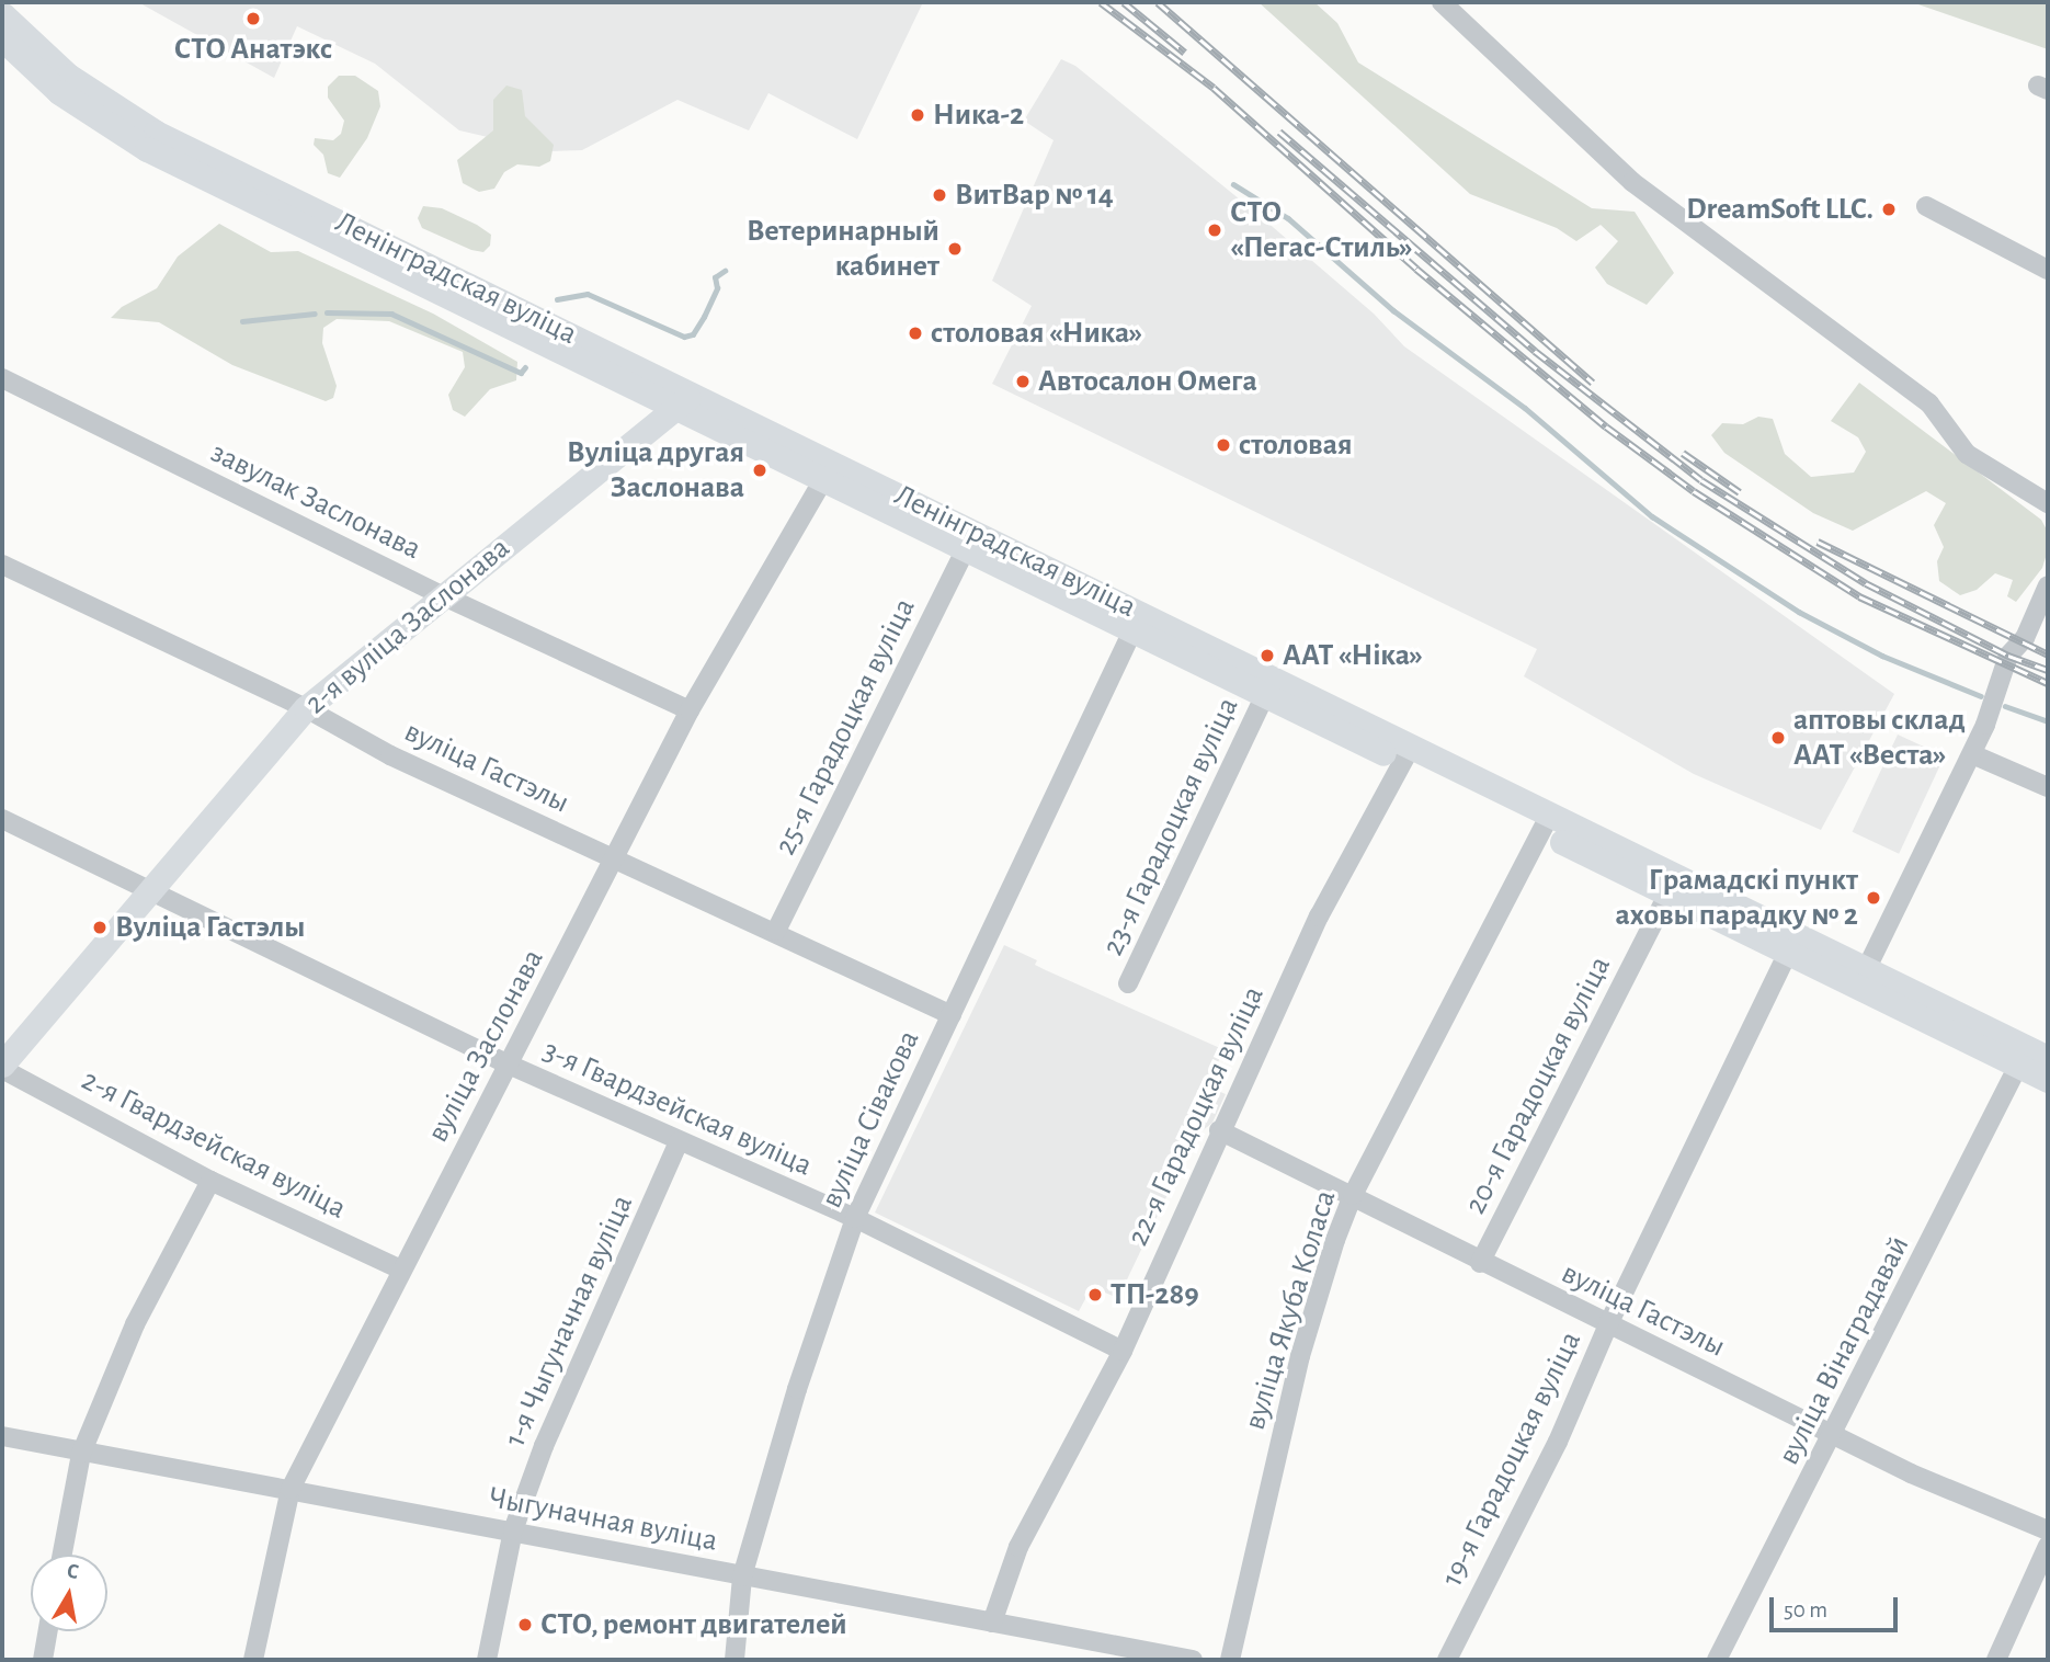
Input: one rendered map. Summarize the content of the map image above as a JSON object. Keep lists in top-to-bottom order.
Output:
{
  "streets": {
    "main road": ["Ленінградская вуліца", "2-я вуліца Заслонава"],
    "street": [
      "завулак Заслонава",
      "25-я Гарадоцкая вуліца",
      "вуліца Гастэлы",
      "23-я Гарадоцкая вуліца",
      "вуліца Заслонава",
      "20-я Гарадоцкая вуліца",
      "3-я Гвардзейская вуліца",
      "22-я Гарадоцкая вуліца",
      "вуліца Сівакова",
      "2-я Гвардзейская вуліца",
      "вуліца Якуба Коласа",
      "1-я Чыгуначная вуліца",
      "вуліца Вінаградавай",
      "19-я Гарадоцкая вуліца",
      "Чыгуначная вуліца"
    ]
  },
  "crossings": [
    ["Ленінградская вуліца", "2-я вуліца Заслонава"],
    ["Ленінградская вуліца", "25-я Гарадоцкая вуліца"],
    ["Ленінградская вуліца", "23-я Гарадоцкая вуліца"],
    ["Ленінградская вуліца", "вуліца Заслонава"],
    ["Ленінградская вуліца", "20-я Гарадоцкая вуліца"],
    ["Ленінградская вуліца", "22-я Гарадоцкая вуліца"],
    ["Ленінградская вуліца", "вуліца Сівакова"],
    ["Ленінградская вуліца", "вуліца Якуба Коласа"],
    ["Ленінградская вуліца", "вуліца Вінаградавай"],
    ["Ленінградская вуліца", "19-я Гарадоцкая вуліца"],
    ["завулак Заслонава", "2-я вуліца Заслонава"],
    ["завулак Заслонава", "вуліца Заслонава"],
    ["2-я вуліца Заслонава", "вуліца Гастэлы"],
    ["2-я вуліца Заслонава", "3-я Гвардзейская вуліца"],
    ["2-я вуліца Заслонава", "2-я Гвардзейская вуліца"],
    ["25-я Гарадоцкая вуліца", "вуліца Гастэлы"],
    ["вуліца Гастэлы", "вуліца Заслонава"],
    ["вуліца Гастэлы", "20-я Гарадоцкая вуліца"],
    ["вуліца Гастэлы", "22-я Гарадоцкая вуліца"],
    ["вуліца Гастэлы", "вуліца Сівакова"],
    ["вуліца Гастэлы", "вуліца Якуба Коласа"],
    ["вуліца Гастэлы", "вуліца Вінаградавай"],
    ["вуліца Гастэлы", "19-я Гарадоцкая вуліца"],
    ["вуліца Заслонава", "3-я Гвардзейская вуліца"],
    ["вуліца Заслонава", "2-я Гвардзейская вуліца"],
    ["вуліца Заслонава", "Чыгуначная вуліца"],
    ["3-я Гвардзейская вуліца", "22-я Гарадоцкая вуліца"],
    ["3-я Гвардзейская вуліца", "вуліца Сівакова"],
    ["3-я Гвардзейская вуліца", "1-я Чыгуначная вуліца"],
    ["22-я Гарадоцкая вуліца", "Чыгуначная вуліца"],
    ["вуліца Сівакова", "Чыгуначная вуліца"],
    ["1-я Чыгуначная вуліца", "Чыгуначная вуліца"]
  ],
  "places": [
    "СТО Анатэкс",
    "Ника-2",
    "ВитВар № 14",
    "DreamSoft LLC.",
    "СТО «Пегас-Стиль»",
    "Ветеринарный кабинет",
    "столовая «Ника»",
    "Автосалон Омега",
    "столовая",
    "Вуліца другая Заслонава",
    "ААТ «Ніка»",
    "аптовы склад ААТ «Веста»",
    "Грамадскі пункт аховы парадку № 2",
    "Вуліца Гастэлы",
    "ТП-289",
    "СТО, ремонт двигателей"
  ],
  "scale_bar": "50 m",
  "north": "top"
}
